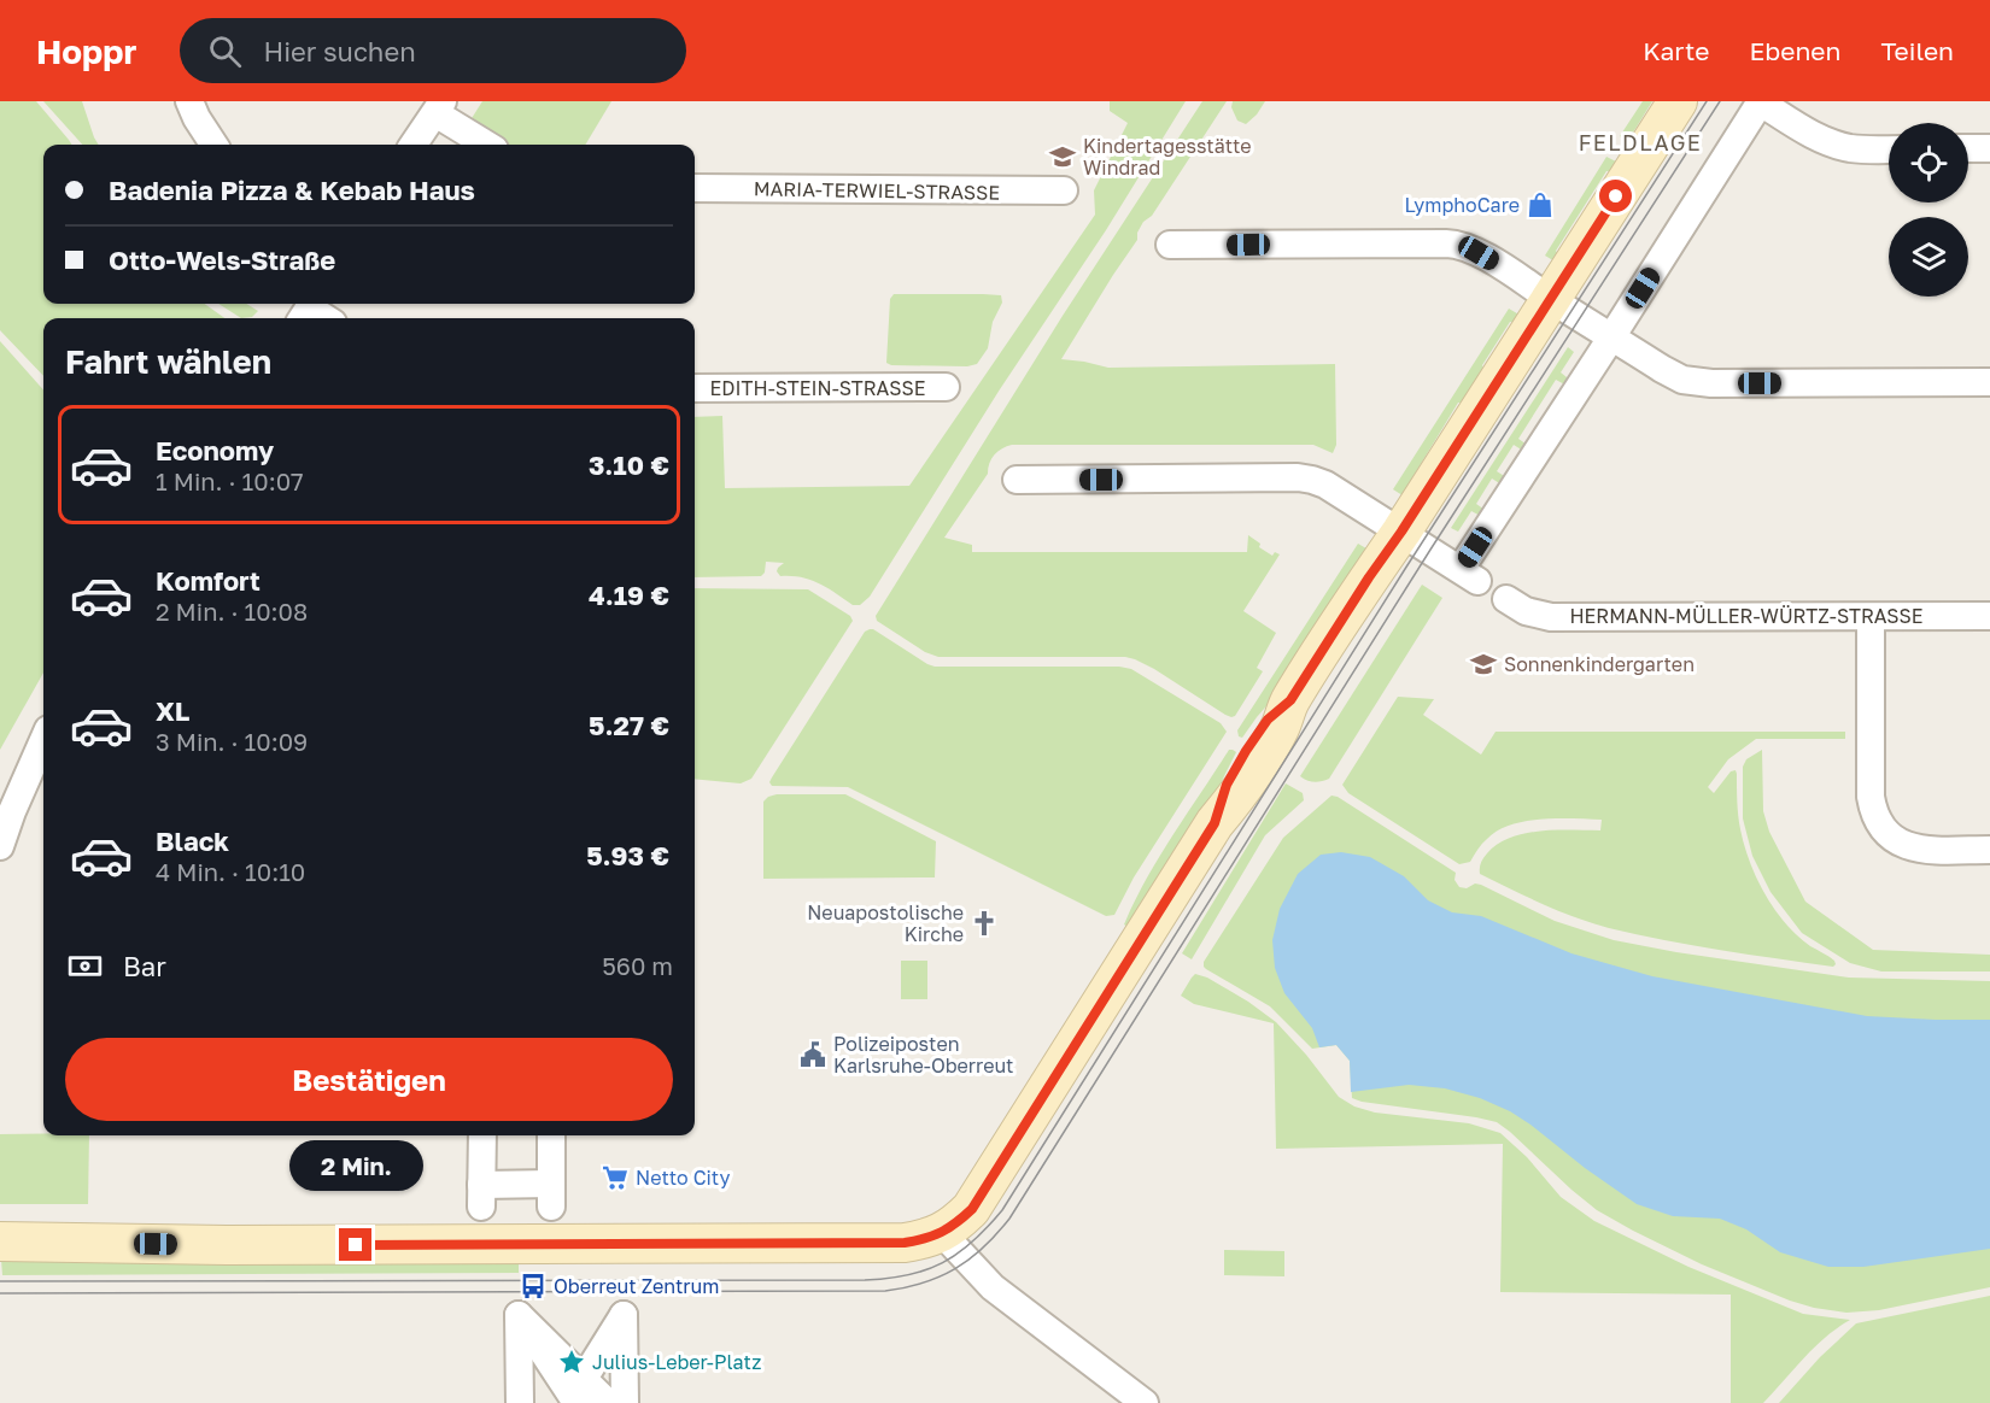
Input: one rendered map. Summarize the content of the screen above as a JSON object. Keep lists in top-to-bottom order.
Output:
{
  "streets": {
    "street": ["MARIA-TERWIEL-STRASSE", "EDITH-STEIN-STRASSE", "HERMANN-MÜLLER-WÜRTZ-STRASSE"]
  },
  "districts": ["FELDLAGE"],
  "places": {
    "school or university": ["Kindertagesstätte Windrad", "Sonnenkindergarten"],
    "shop": ["LymphoCare"],
    "church": ["Neuapostolische Kirche"],
    "public building": ["Polizeiposten Karlsruhe-Oberreut"],
    "supermarket": ["Netto City"],
    "bus stop": ["Oberreut Zentrum"],
    "place": ["Julius-Leber-Platz"]
  },
  "page": {
    "header": "Hoppr",
    "search": "Hier suchen",
    "nav": ["Karte", "Ebenen", "Teilen"],
    "banner": ["Badenia Pizza & Kebab Haus", "Otto-Wels-Straße"],
    "heading": "Fahrt wählen",
    "list": [
      {
        "name": "Economy",
        "note": "1 Min. · 10:07",
        "value": "3.10 €"
      },
      {
        "name": "Komfort",
        "note": "2 Min. · 10:08",
        "value": "4.19 €"
      },
      {
        "name": "XL",
        "note": "3 Min. · 10:09",
        "value": "5.27 €"
      },
      {
        "name": "Black",
        "note": "4 Min. · 10:10",
        "value": "5.93 €"
      }
    ],
    "pay": ["Bar", "560 m"],
    "buttons": "Bestätigen",
    "bubble": "2 Min."
  }
}
